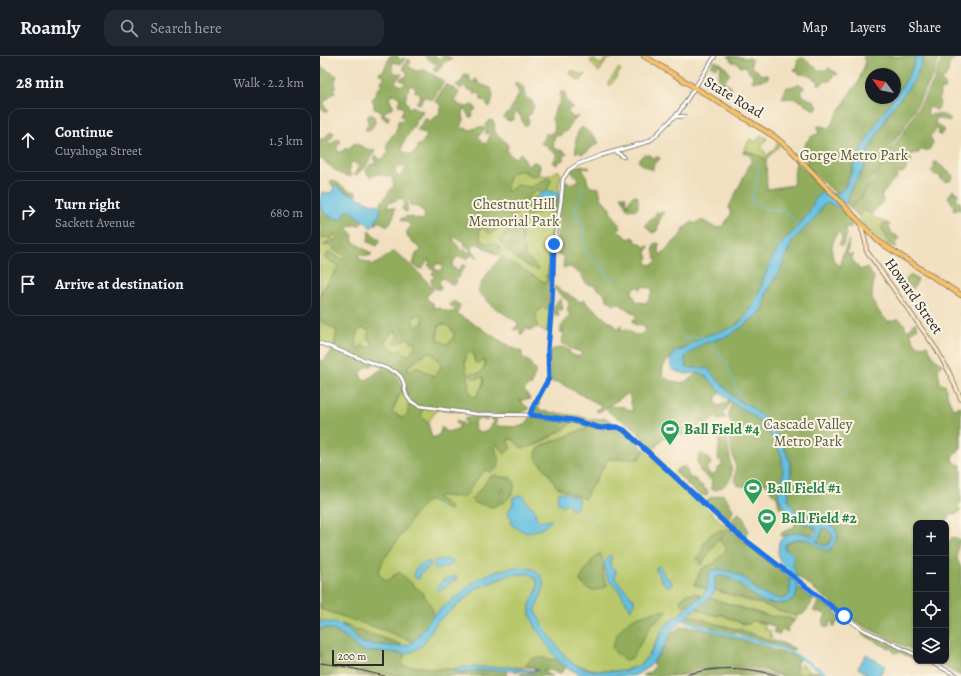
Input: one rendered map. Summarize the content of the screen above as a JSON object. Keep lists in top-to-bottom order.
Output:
{
  "streets": {
    "main road": ["State Road", "Howard Street"]
  },
  "crossings": [
    ["State Road", "Howard Street"]
  ],
  "parks": ["Gorge Metro Park", "Chestnut Hill Memorial Park", "Cascade Valley Metro Park"],
  "places": {
    "sports": ["Ball Field #4", "Ball Field #1", "Ball Field #2"]
  },
  "scale_bar": "200 m",
  "north": "top left",
  "page": {
    "header": "Roamly",
    "search": "Search here",
    "nav": ["Map", "Layers", "Share"],
    "heading": ["28 min", "Walk · 2.2 km"],
    "list": [
      ["Continue", "Cuyahoga Street", "1.5 km"],
      ["Turn right", "Sackett Avenue", "680 m"],
      "Arrive at destination"
    ],
    "map_buttons": ["+", "−"],
    "scale": "200 m"
  }
}
